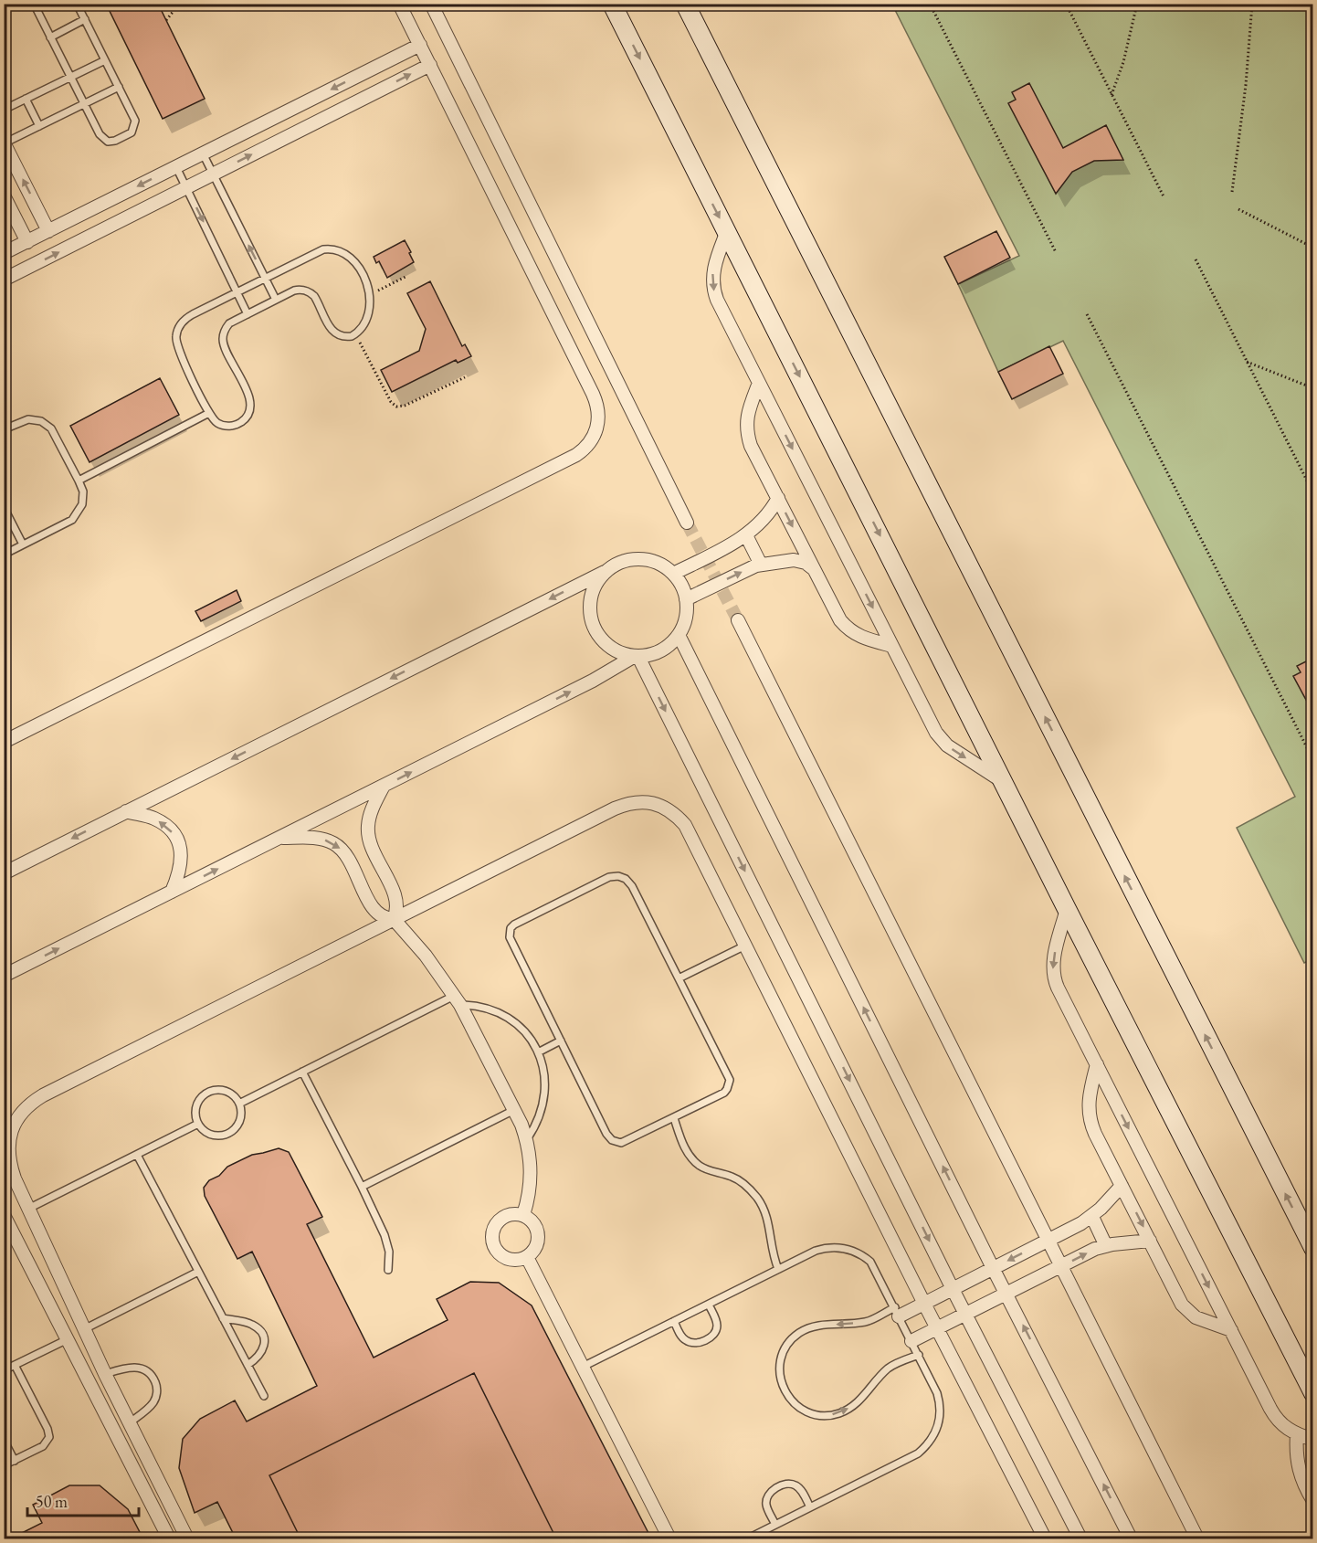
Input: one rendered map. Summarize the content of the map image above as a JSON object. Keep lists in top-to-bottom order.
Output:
{
  "scale_bar": "50 m"
}
